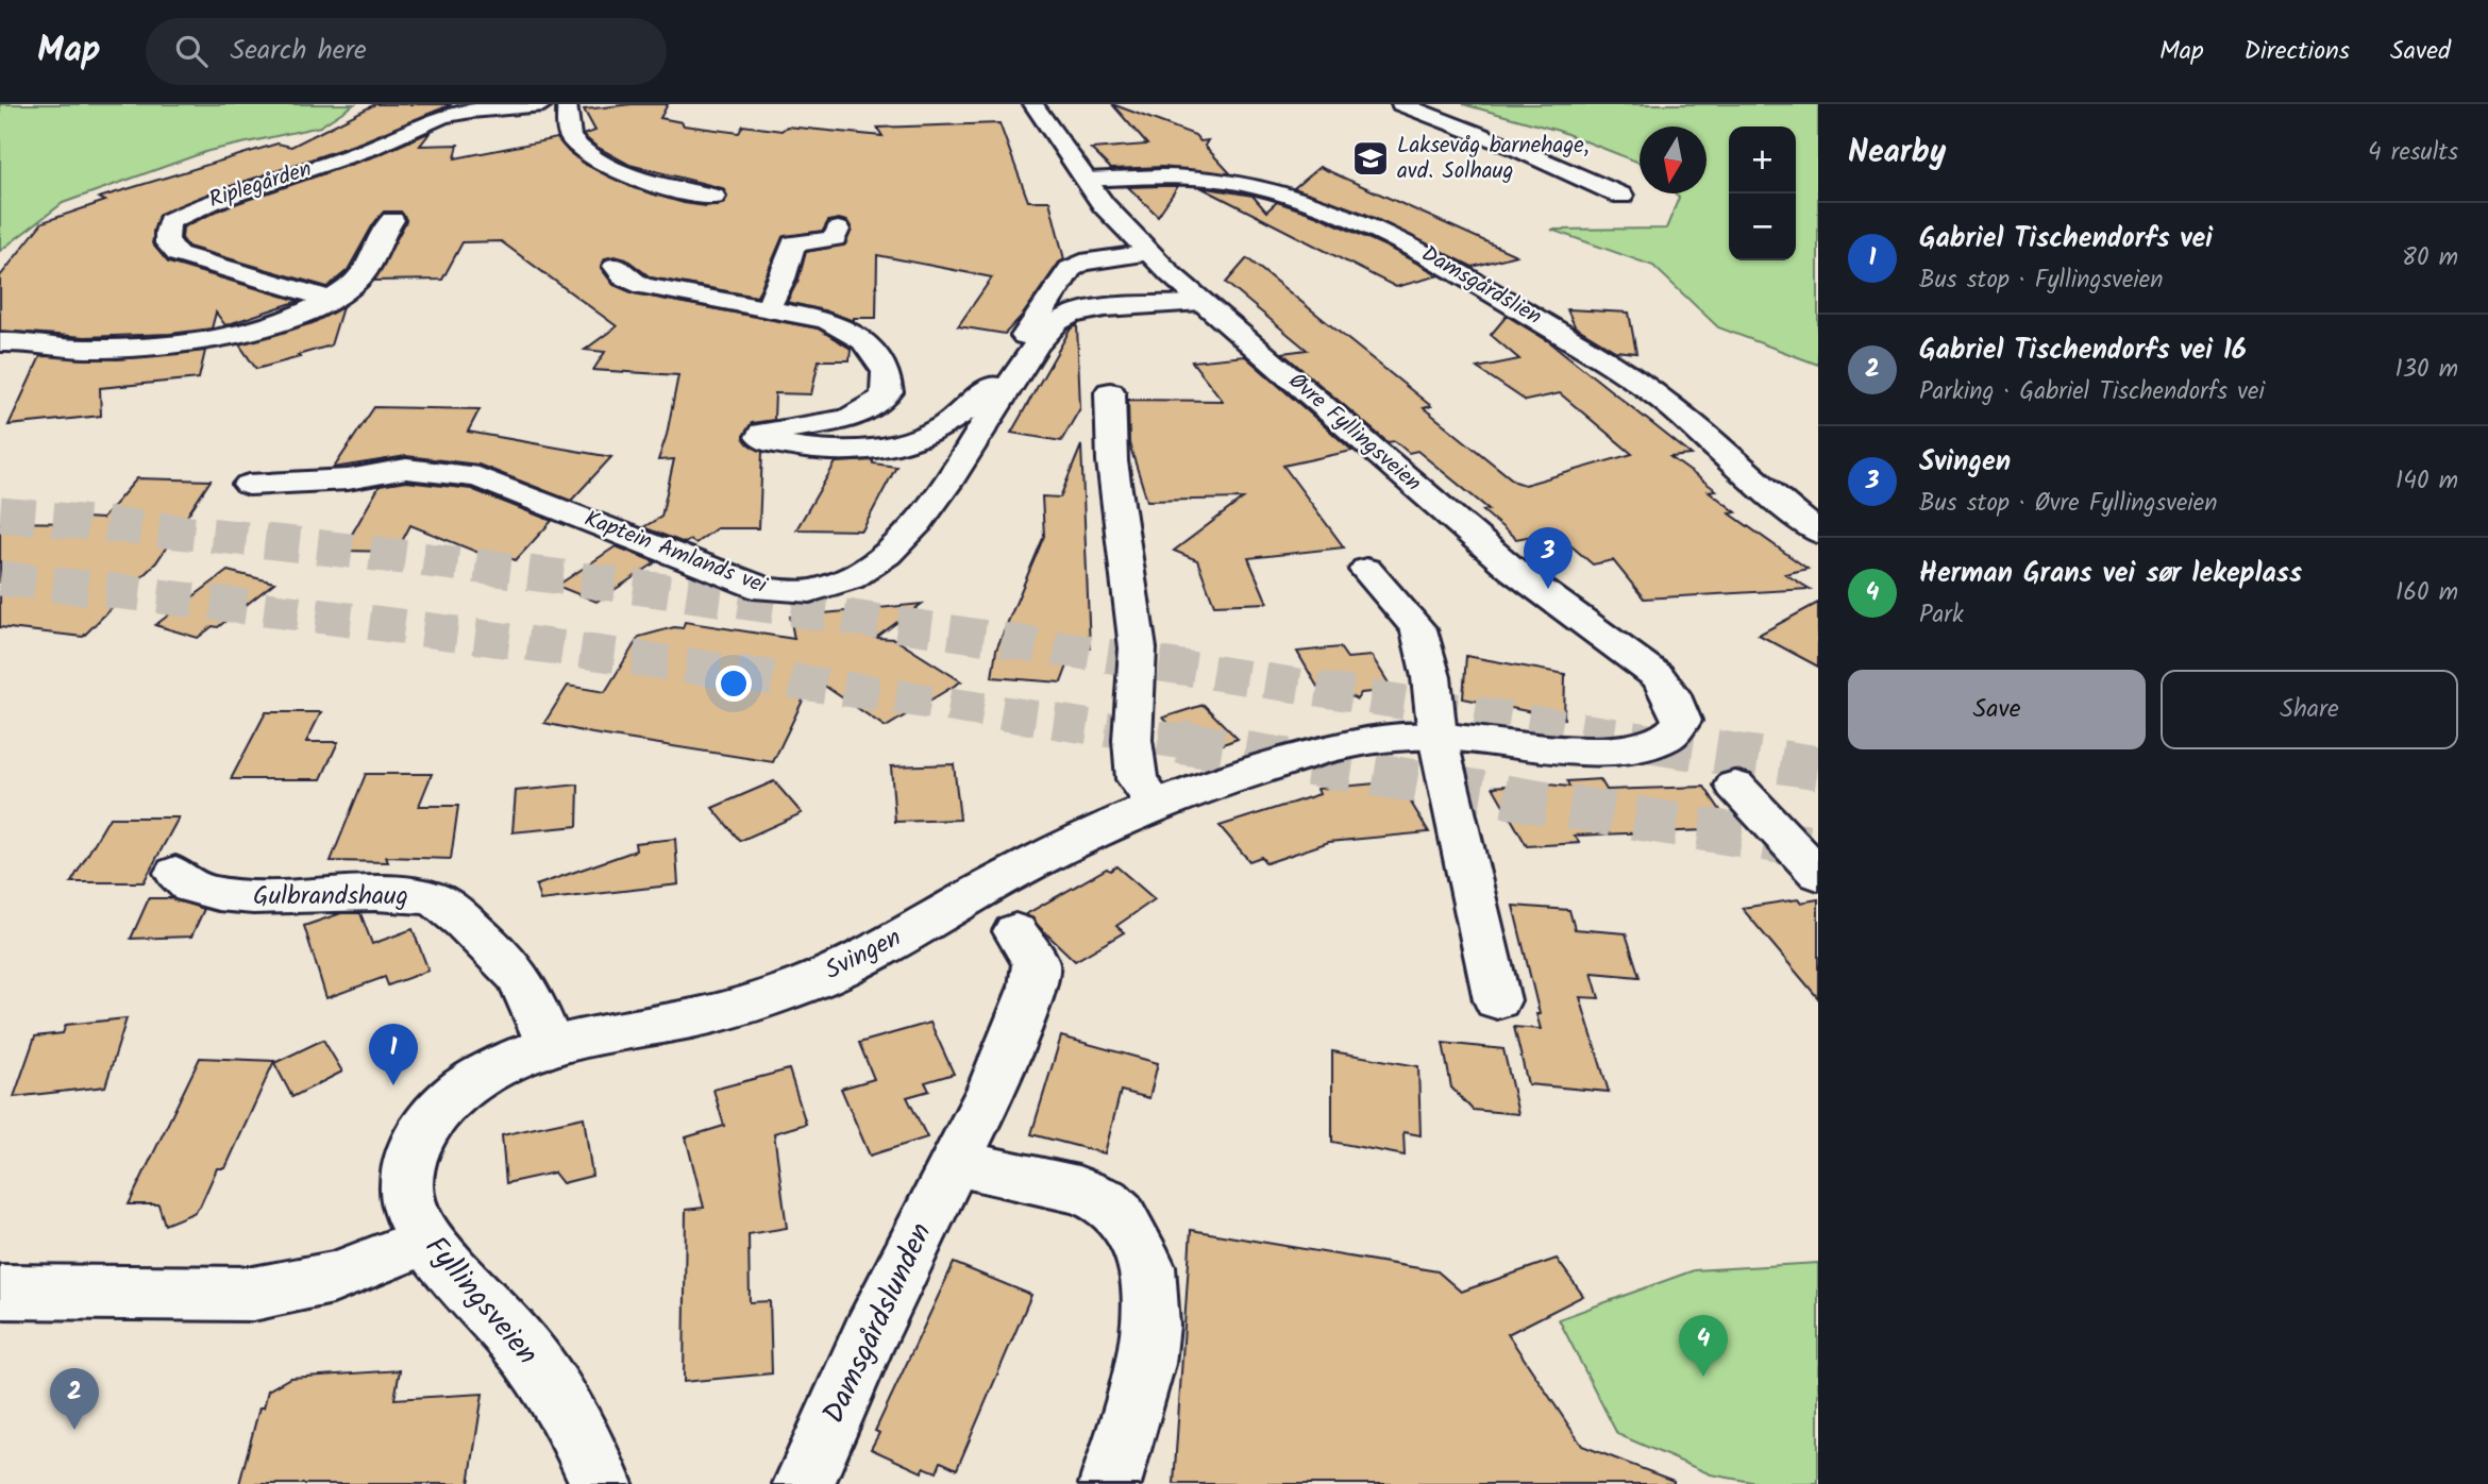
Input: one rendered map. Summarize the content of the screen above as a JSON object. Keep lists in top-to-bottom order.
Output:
{
  "streets": {
    "street": [
      "Riplegården",
      "Damsgårdslien",
      "Øvre Fyllingsveien",
      "Kaptein Amlands vei",
      "Gulbrandshaug",
      "Svingen",
      "Fyllingsveien",
      "Damsgårdslunden"
    ]
  },
  "crossings": [
    ["Damsgårdslien", "Øvre Fyllingsveien"],
    ["Øvre Fyllingsveien", "Kaptein Amlands vei"],
    ["Øvre Fyllingsveien", "Svingen"],
    ["Gulbrandshaug", "Svingen"],
    ["Gulbrandshaug", "Fyllingsveien"],
    ["Svingen", "Fyllingsveien"]
  ],
  "places": {
    "school or university": ["Laksevåg barnehage, avd. Solhaug"]
  },
  "north": "bottom",
  "page": {
    "header": "Map",
    "search": "Search here",
    "nav": ["Map", "Directions", "Saved"],
    "heading": ["Nearby", "4 results"],
    "map_buttons": ["+", "−"],
    "list": [
      {
        "mark": "1",
        "name": "Gabriel Tischendorfs vei",
        "note": "Bus stop · Fyllingsveien",
        "value": "80 m"
      },
      {
        "mark": "2",
        "name": "Gabriel Tischendorfs vei 16",
        "note": "Parking · Gabriel Tischendorfs vei",
        "value": "130 m"
      },
      {
        "mark": "3",
        "name": "Svingen",
        "note": "Bus stop · Øvre Fyllingsveien",
        "value": "140 m"
      },
      {
        "mark": "4",
        "name": "Herman Grans vei sør lekeplass",
        "note": "Park",
        "value": "160 m"
      }
    ],
    "pins": [
      "3",
      "1",
      "4",
      "2"
    ],
    "buttons": ["Save", "Share"]
  }
}
